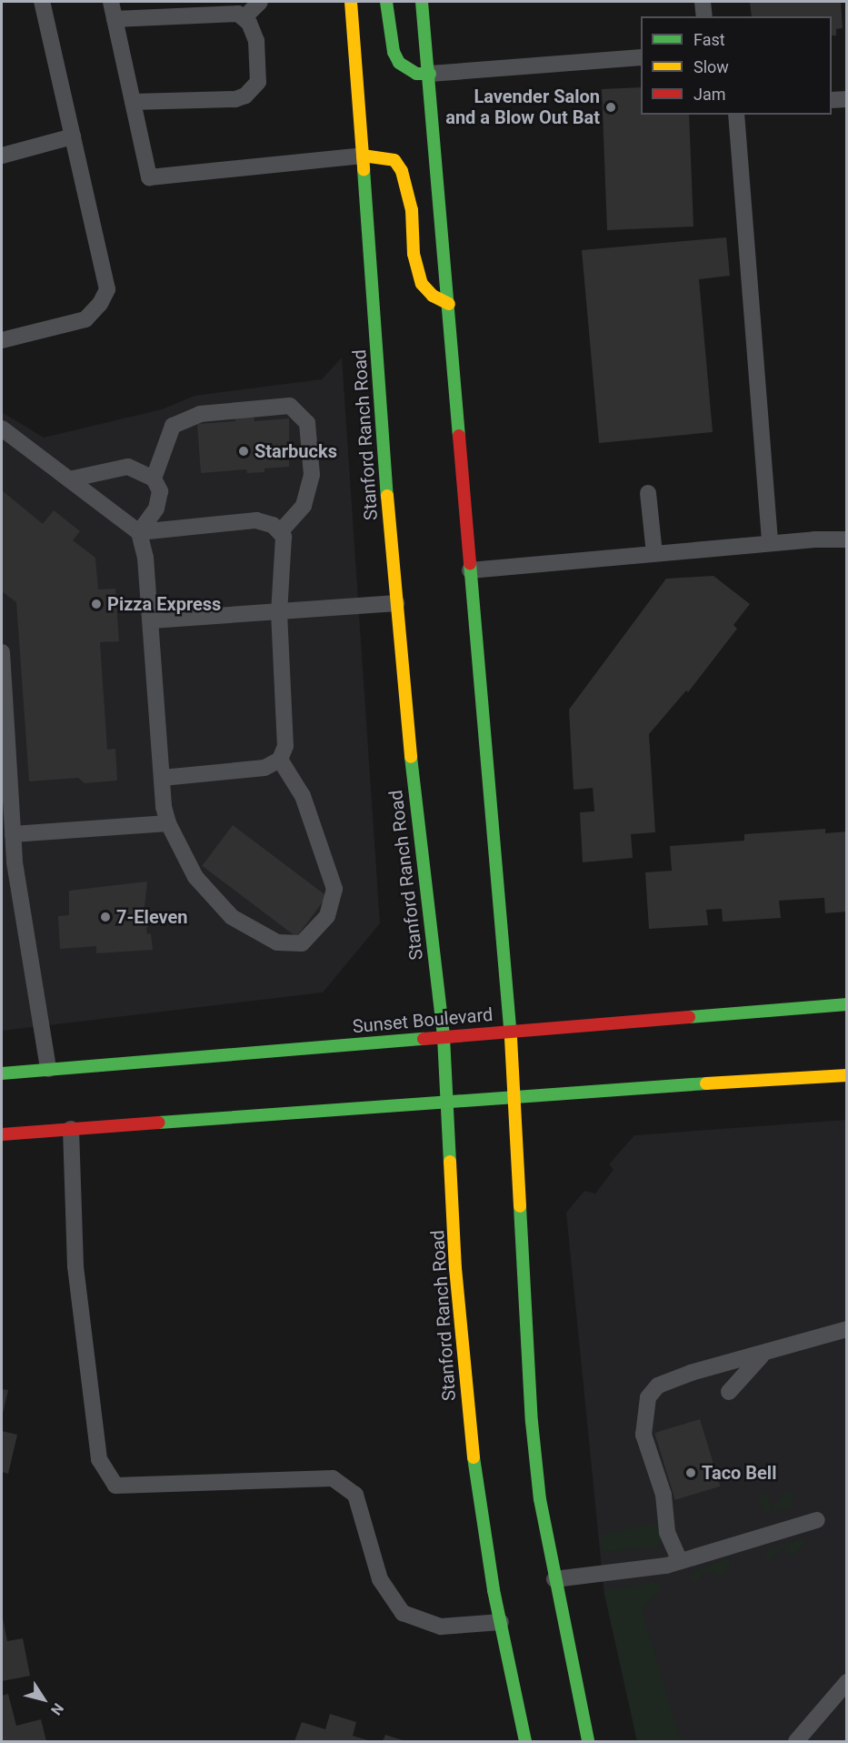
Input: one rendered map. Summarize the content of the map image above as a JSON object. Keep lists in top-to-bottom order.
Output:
{
  "streets": {
    "main road": ["Stanford Ranch Road", "Sunset Boulevard"]
  },
  "crossings": [
    ["Stanford Ranch Road", "Sunset Boulevard"]
  ],
  "places": [
    "Lavender Salon and a Blow Out Bat",
    "Starbucks",
    "Pizza Express",
    "7-Eleven",
    "Taco Bell"
  ],
  "legend": ["Fast", "Slow", "Jam"],
  "north": "bottom right"
}
